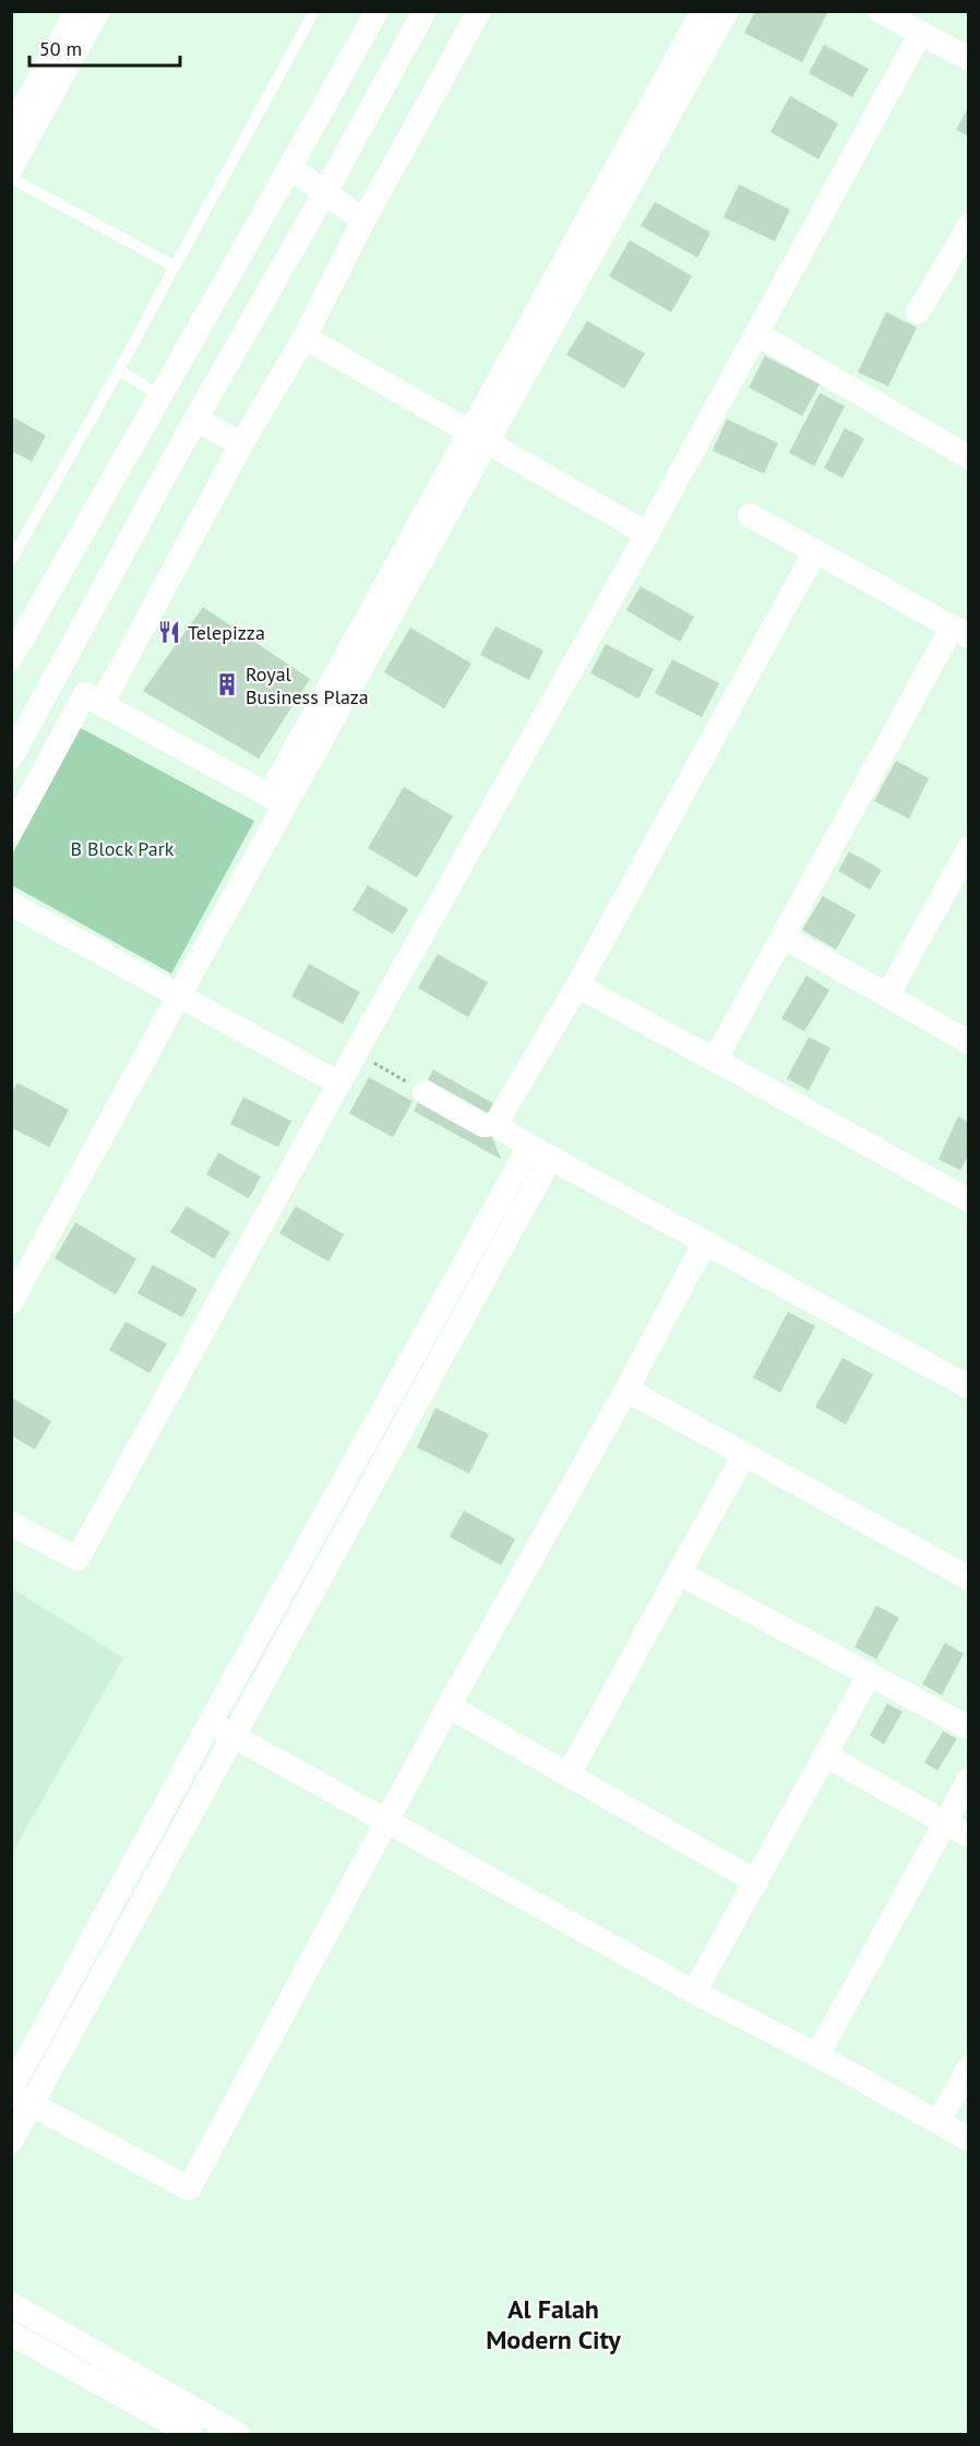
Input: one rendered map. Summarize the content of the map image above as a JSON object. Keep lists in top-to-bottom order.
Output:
{
  "districts": ["Al Falah Modern City"],
  "parks": ["B Block Park"],
  "places": {
    "restaurant": ["Telepizza"],
    "building": ["Royal Business Plaza"]
  },
  "scale_bar": "50 m"
}
